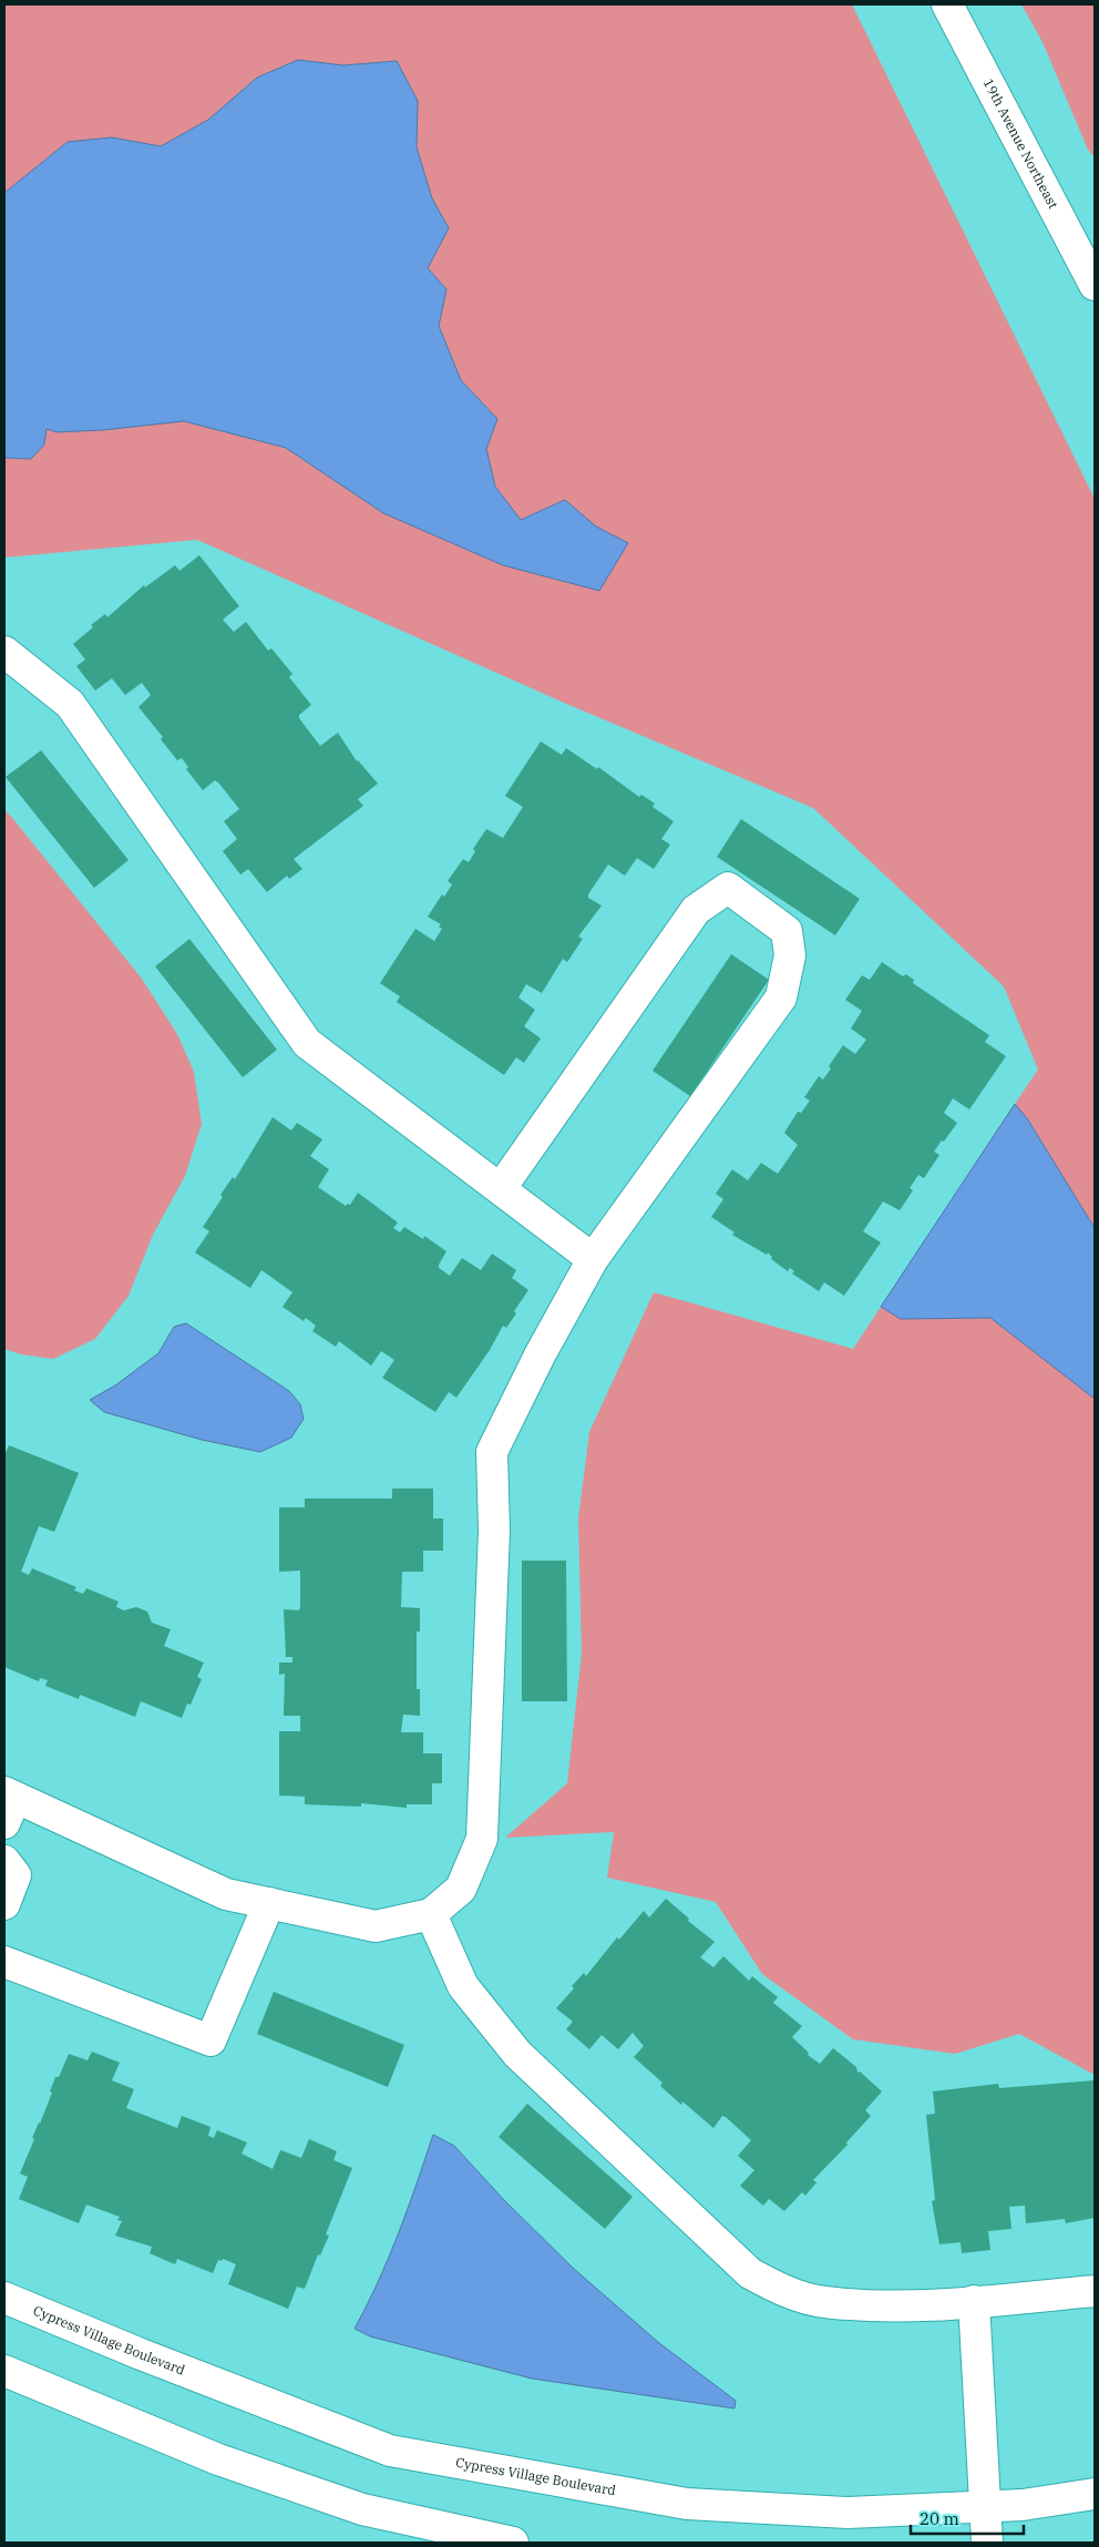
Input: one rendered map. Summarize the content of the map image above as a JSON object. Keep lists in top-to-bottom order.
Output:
{
  "streets": {
    "street": ["19th Avenue Northeast", "Cypress Village Boulevard"]
  },
  "scale_bar": "20 m"
}
